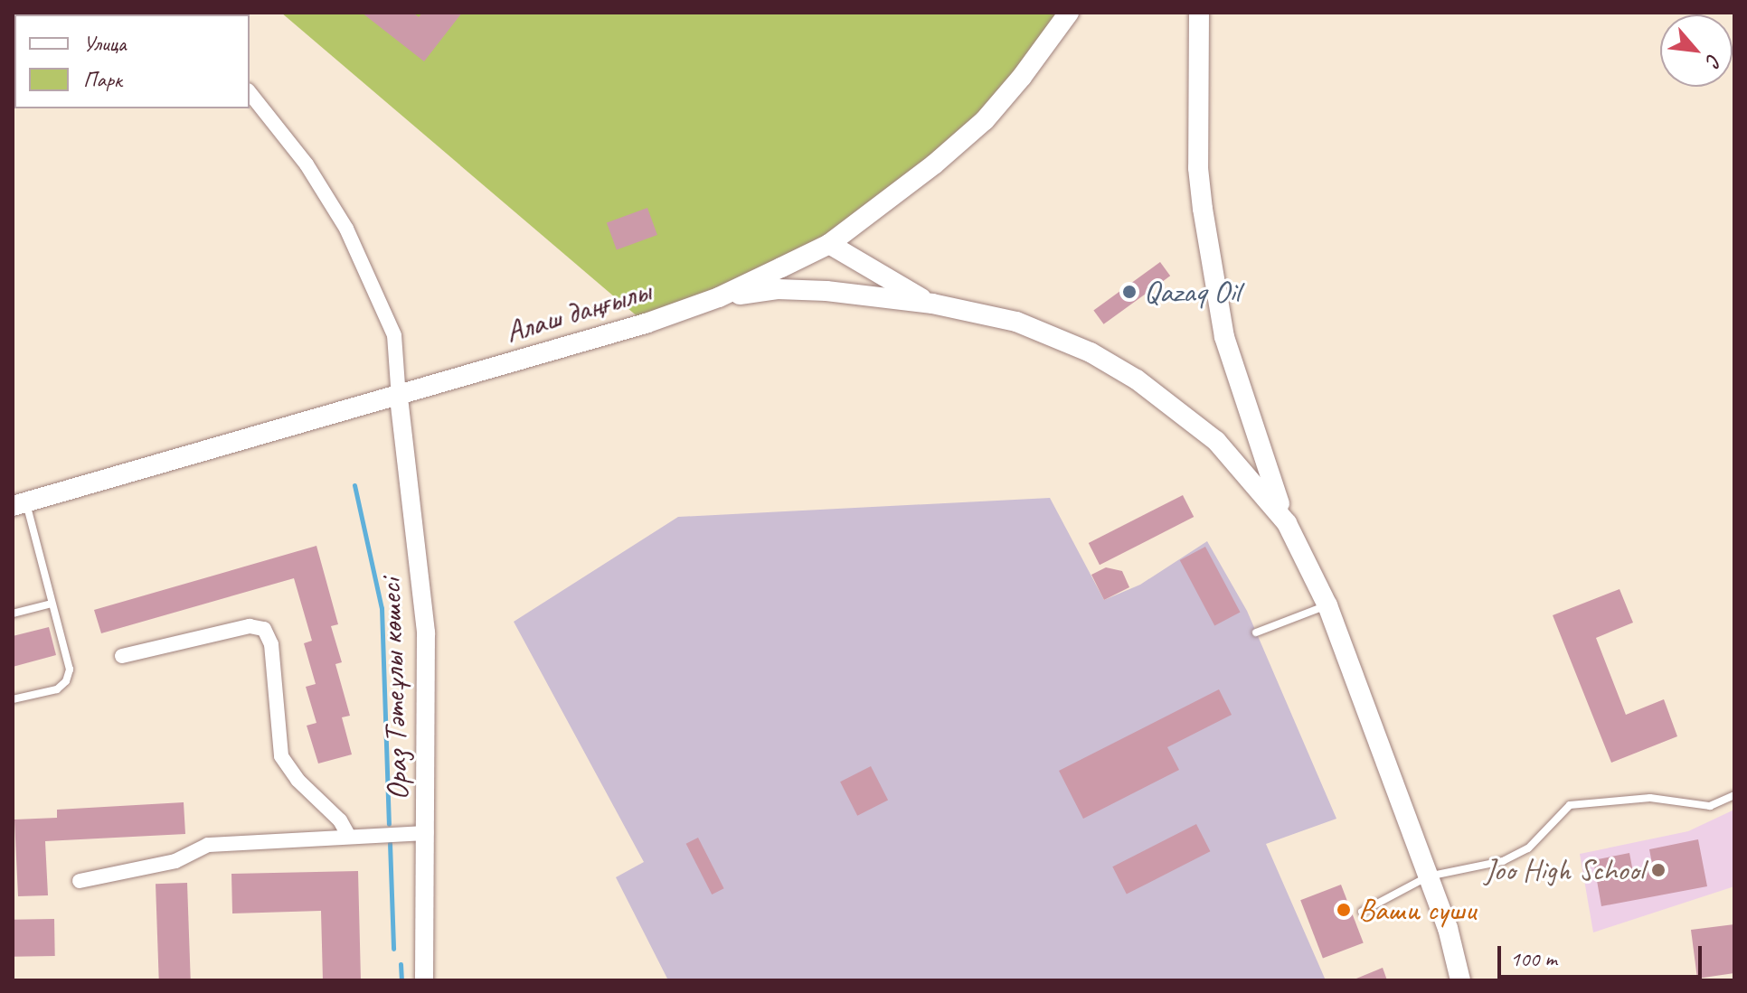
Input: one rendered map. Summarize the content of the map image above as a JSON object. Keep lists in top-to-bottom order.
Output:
{
  "streets": {
    "main road": ["Алаш даңғылы"],
    "street": ["Ораз Тәтеұлы көшесі"]
  },
  "crossings": [
    ["Алаш даңғылы", "Ораз Тәтеұлы көшесі"]
  ],
  "places": ["Qazaq Oil", "Joo High School", "Ваши суши"],
  "legend": ["Улица", "Парк"],
  "scale_bar": "100 m",
  "north": "bottom right"
}
